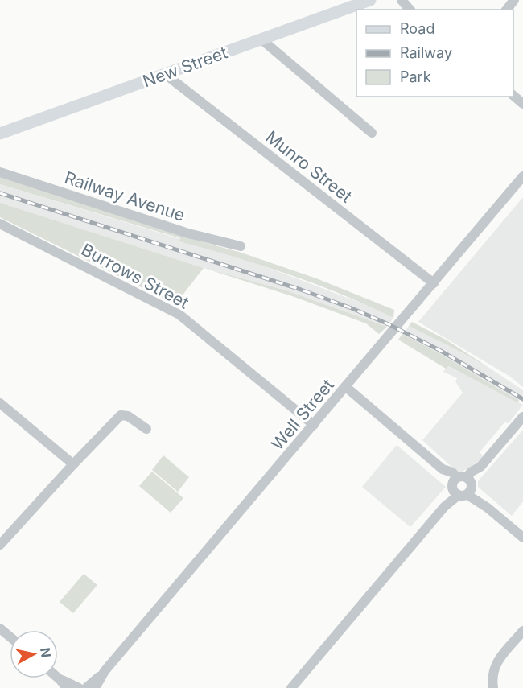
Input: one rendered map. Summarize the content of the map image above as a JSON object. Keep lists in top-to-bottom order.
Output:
{
  "streets": {
    "main road": ["New Street"],
    "street": [
      "Munro Street",
      "Railway Avenue",
      "Burrows Street",
      "Well Street"
    ]
  },
  "crossings": [
    ["New Street", "Munro Street"],
    ["Munro Street", "Well Street"],
    ["Burrows Street", "Well Street"]
  ],
  "legend": ["Road", "Railway", "Park"],
  "north": "right"
}
